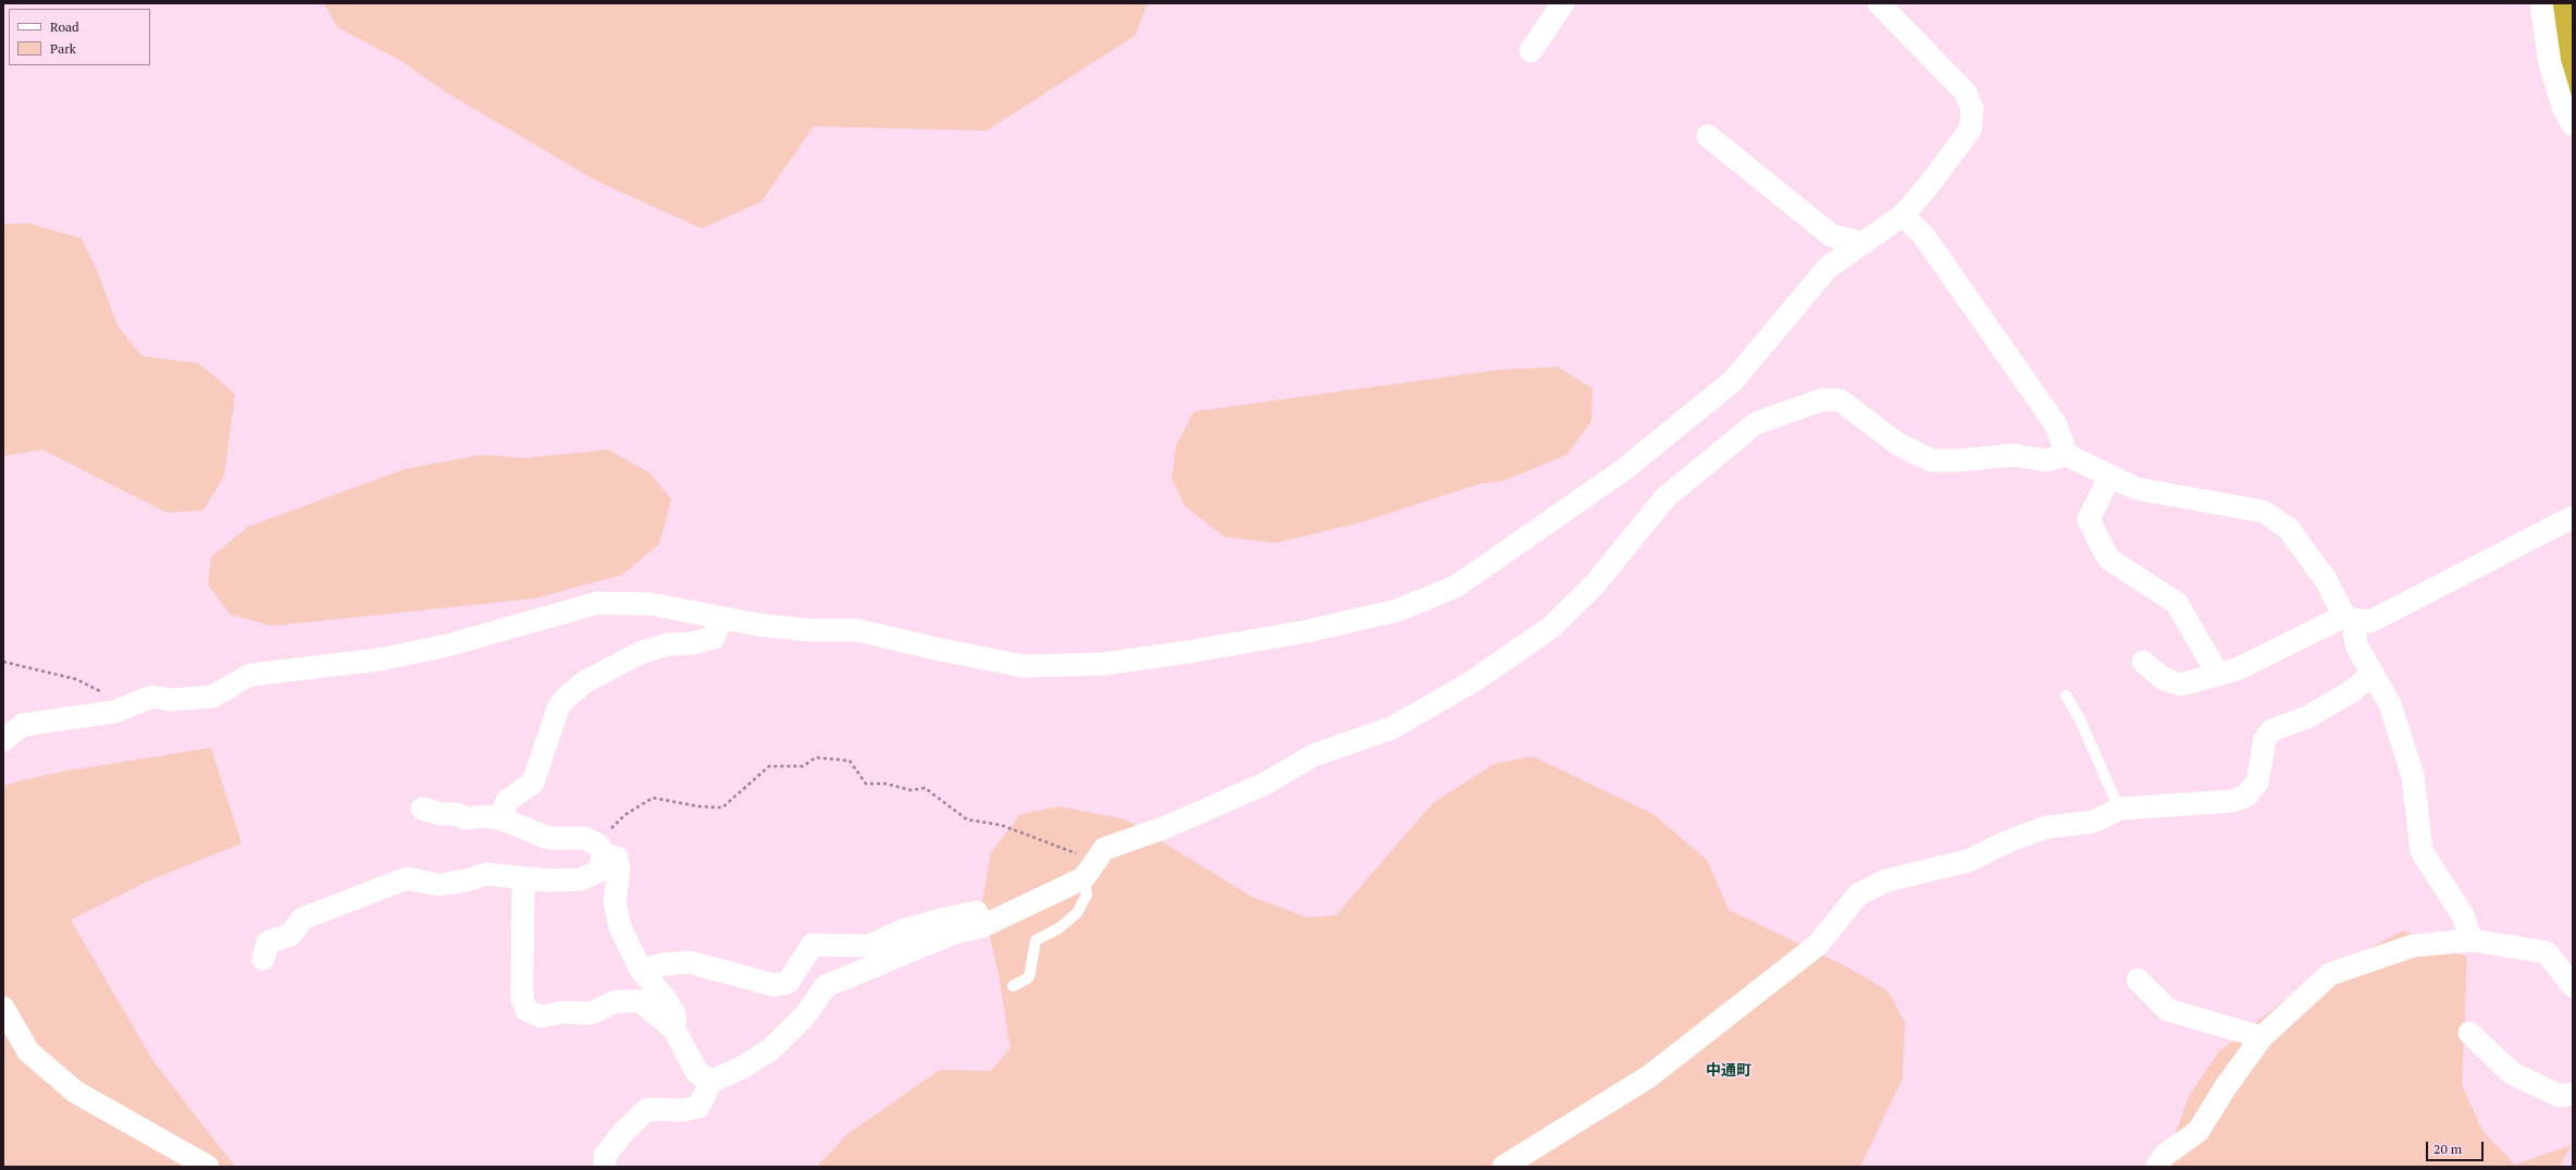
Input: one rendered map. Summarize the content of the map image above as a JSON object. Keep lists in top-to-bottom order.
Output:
{
  "districts": ["中通町"],
  "legend": ["Road", "Park"],
  "scale_bar": "20 m"
}
